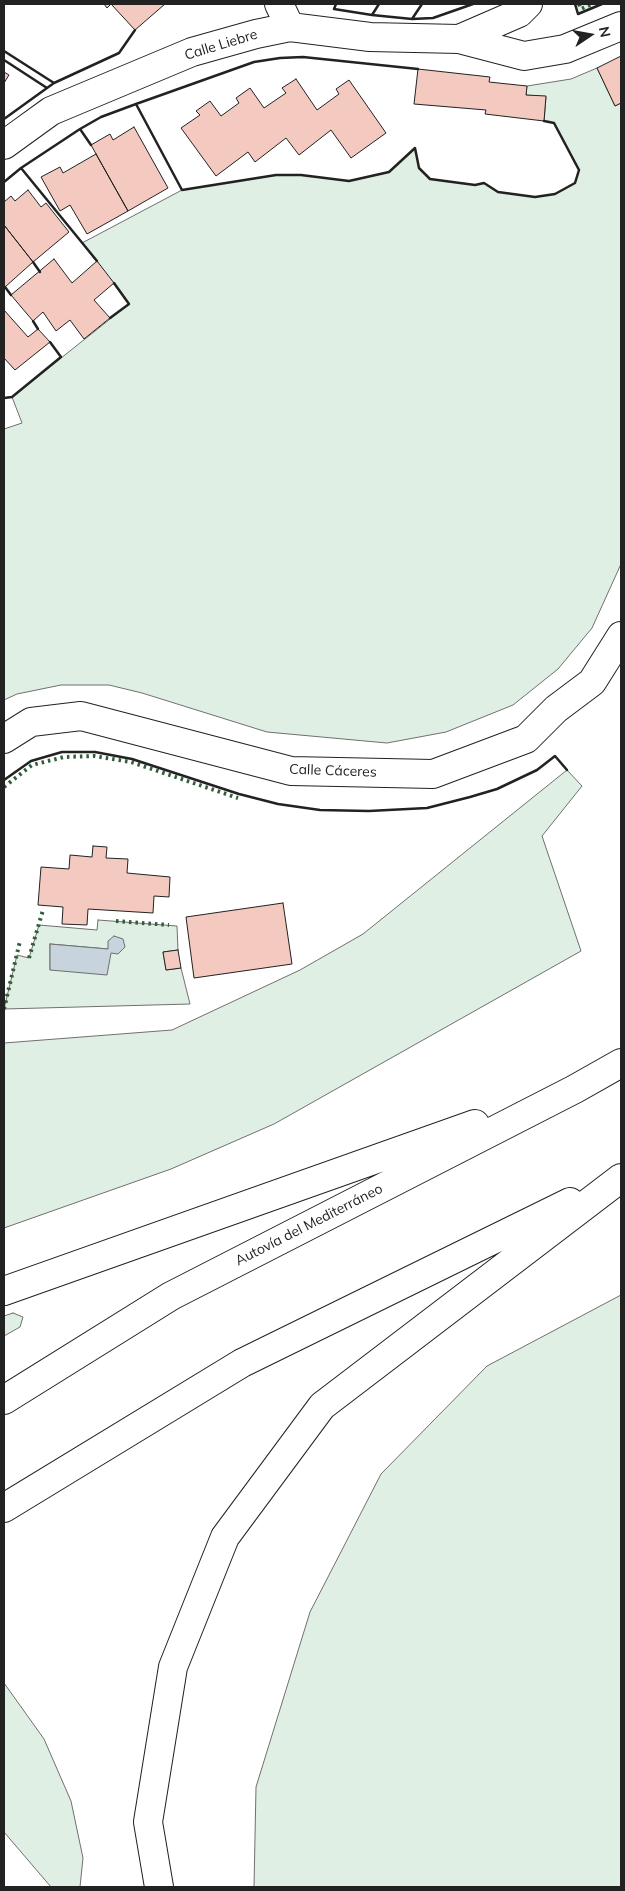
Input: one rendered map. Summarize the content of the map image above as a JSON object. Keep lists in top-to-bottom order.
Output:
{
  "streets": {
    "main road": ["Calle Liebre", "Calle Cáceres", "Autovía del Mediterráneo"]
  },
  "north": "right"
}
